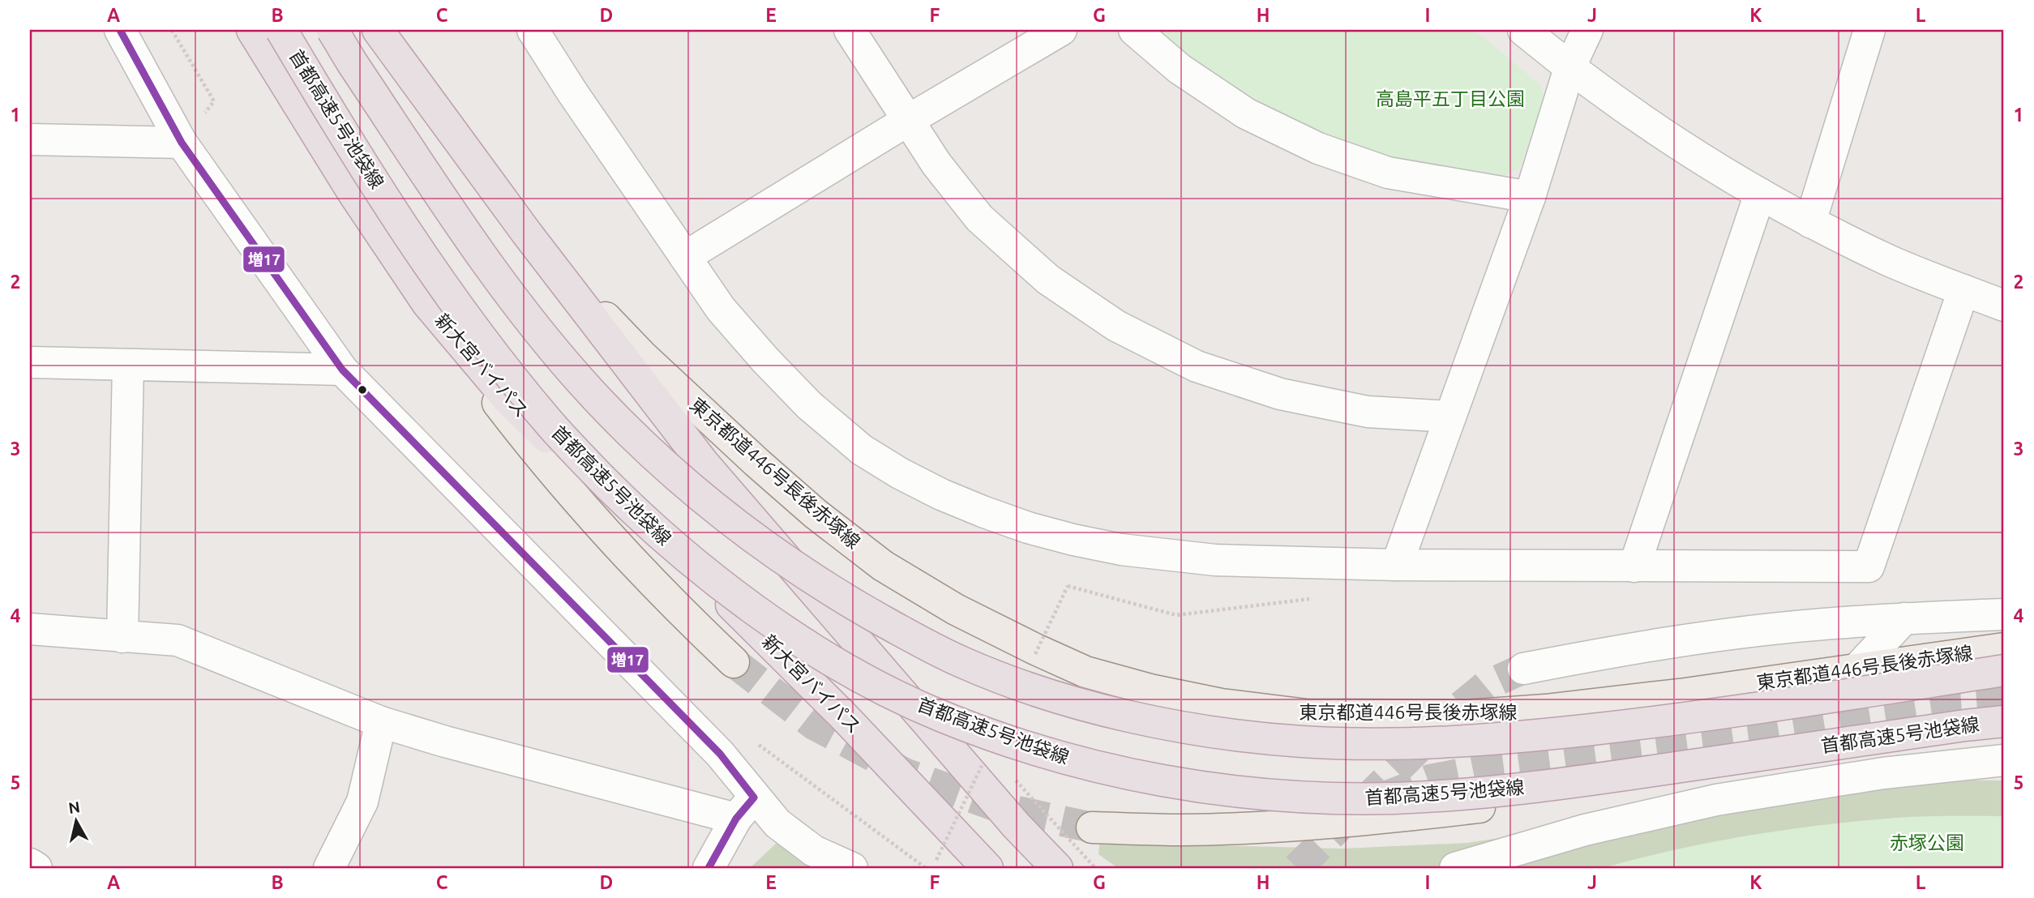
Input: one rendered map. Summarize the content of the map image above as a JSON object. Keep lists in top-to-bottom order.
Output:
{
  "streets": {
    "highway": ["首都高速5号池袋線", "新大宮バイパス"],
    "main road": ["東京都道446号長後赤塚線"]
  },
  "parks": ["高島平五丁目公園", "赤塚公園"],
  "lines": ["transit line 増17"],
  "north": "top",
  "grid": {
    "columns": [
      "A",
      "B",
      "C",
      "D",
      "E",
      "F",
      "G",
      "H",
      "I",
      "J",
      "K",
      "L"
    ],
    "rows": [
      "1",
      "2",
      "3",
      "4",
      "5"
    ]
  }
}
